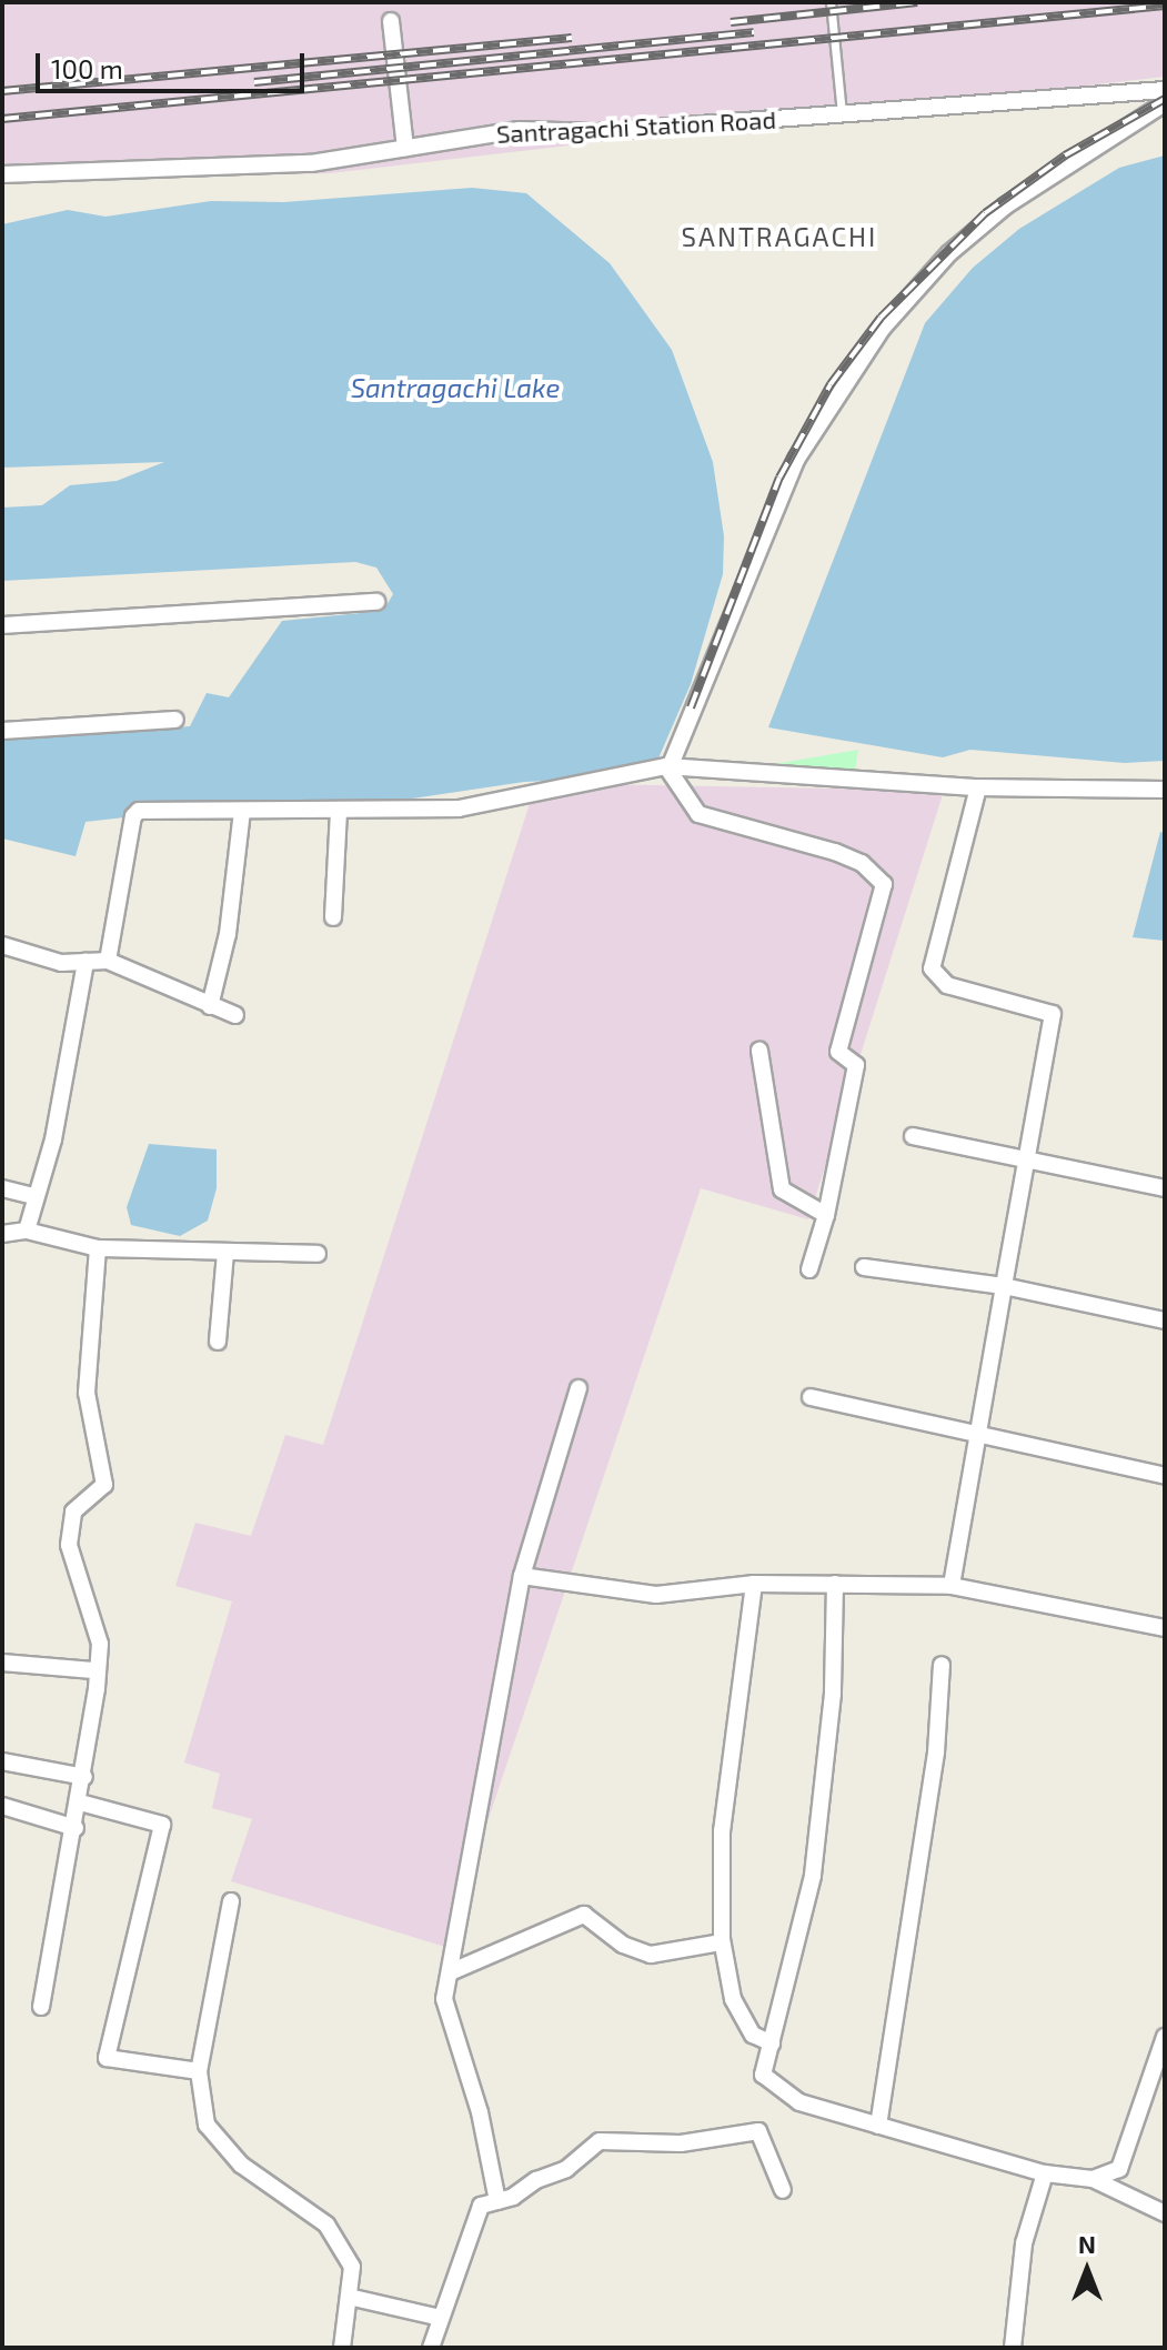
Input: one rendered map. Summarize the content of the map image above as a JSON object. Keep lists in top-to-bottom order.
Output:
{
  "streets": {
    "street": ["Santragachi Station Road"]
  },
  "districts": ["SANTRAGACHI"],
  "water": ["Santragachi Lake"],
  "scale_bar": "100 m",
  "north": "top"
}
